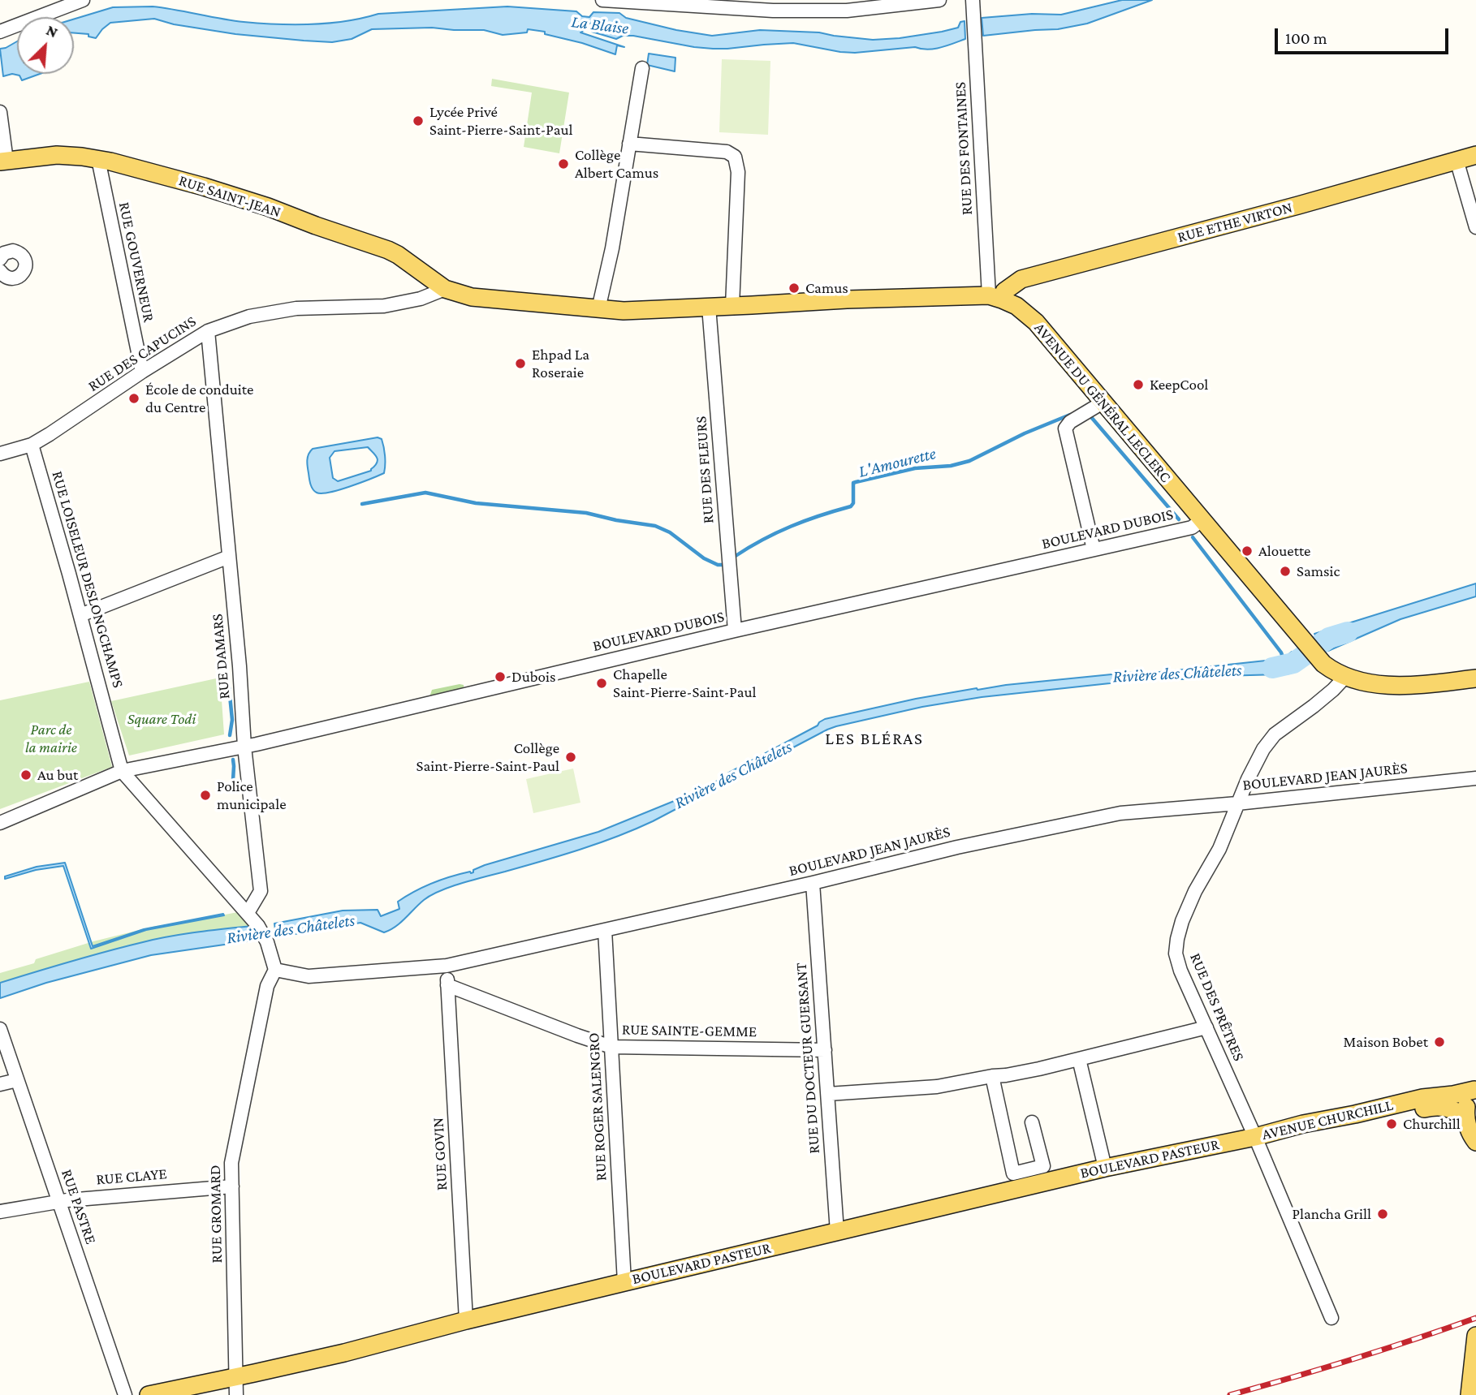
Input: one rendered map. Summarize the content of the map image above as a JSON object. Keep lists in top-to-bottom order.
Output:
{
  "streets": {
    "main road": [
      "RUE SAINT-JEAN",
      "RUE ETHE VIRTON",
      "AVENUE DU GÉNÉRAL LECLERC",
      "AVENUE CHURCHILL",
      "BOULEVARD PASTEUR"
    ],
    "street": [
      "RUE DES FONTAINES",
      "RUE GOUVERNEUR",
      "RUE DES CAPUCINS",
      "RUE DES FLEURS",
      "BOULEVARD DUBOIS",
      "RUE LOISELEUR DESLONGCHAMPS",
      "RUE DAMARS",
      "BOULEVARD JEAN JAURÈS",
      "RUE DES PRÊTRES",
      "RUE SAINTE-GEMME",
      "RUE DU DOCTEUR GUERSANT",
      "RUE ROGER SALENGRO",
      "RUE GOVIN",
      "RUE CLAYE",
      "RUE PASTRE",
      "RUE GROMARD"
    ]
  },
  "crossings": [
    ["RUE DES FONTAINES", "RUE ETHE VIRTON"],
    ["RUE DES FONTAINES", "AVENUE DU GÉNÉRAL LECLERC"],
    ["RUE SAINT-JEAN", "RUE GOUVERNEUR"],
    ["RUE SAINT-JEAN", "RUE DES CAPUCINS"],
    ["RUE ETHE VIRTON", "AVENUE DU GÉNÉRAL LECLERC"],
    ["RUE GOUVERNEUR", "RUE DES CAPUCINS"],
    ["RUE DES CAPUCINS", "RUE LOISELEUR DESLONGCHAMPS"],
    ["RUE DES CAPUCINS", "RUE DAMARS"],
    ["AVENUE DU GÉNÉRAL LECLERC", "BOULEVARD DUBOIS"],
    ["AVENUE DU GÉNÉRAL LECLERC", "RUE DES PRÊTRES"],
    ["RUE DES FLEURS", "BOULEVARD DUBOIS"],
    ["BOULEVARD DUBOIS", "RUE LOISELEUR DESLONGCHAMPS"],
    ["BOULEVARD DUBOIS", "RUE DAMARS"],
    ["RUE LOISELEUR DESLONGCHAMPS", "RUE DAMARS"],
    ["BOULEVARD JEAN JAURÈS", "RUE DES PRÊTRES"],
    ["BOULEVARD JEAN JAURÈS", "RUE DU DOCTEUR GUERSANT"],
    ["BOULEVARD JEAN JAURÈS", "RUE ROGER SALENGRO"],
    ["BOULEVARD JEAN JAURÈS", "RUE GROMARD"],
    ["RUE DES PRÊTRES", "AVENUE CHURCHILL"],
    ["RUE DES PRÊTRES", "BOULEVARD PASTEUR"],
    ["RUE SAINTE-GEMME", "RUE DU DOCTEUR GUERSANT"],
    ["RUE SAINTE-GEMME", "RUE ROGER SALENGRO"],
    ["RUE SAINTE-GEMME", "RUE GOVIN"],
    ["RUE DU DOCTEUR GUERSANT", "BOULEVARD PASTEUR"],
    ["RUE ROGER SALENGRO", "BOULEVARD PASTEUR"],
    ["AVENUE CHURCHILL", "BOULEVARD PASTEUR"],
    ["RUE GOVIN", "BOULEVARD PASTEUR"],
    ["BOULEVARD PASTEUR", "RUE GROMARD"],
    ["RUE CLAYE", "RUE PASTRE"],
    ["RUE CLAYE", "RUE GROMARD"]
  ],
  "districts": ["LES BLÉRAS"],
  "water": ["La Blaise", "L'Amourette", "Rivière des Châtelets"],
  "parks": ["Square Todi", "Parc de la mairie"],
  "places": [
    "Lycée Privé Saint-Pierre-Saint-Paul",
    "Collège Albert Camus",
    "Camus",
    "Ehpad La Roseraie",
    "KeepCool",
    "École de conduite du Centre",
    "Alouette",
    "Samsic",
    "Dubois",
    "Chapelle Saint-Pierre-Saint-Paul",
    "Collège Saint-Pierre-Saint-Paul",
    "Au but",
    "Police municipale",
    "Maison Bobet",
    "Churchill",
    "Plancha Grill"
  ],
  "scale_bar": "100 m",
  "north": "top right"
}
